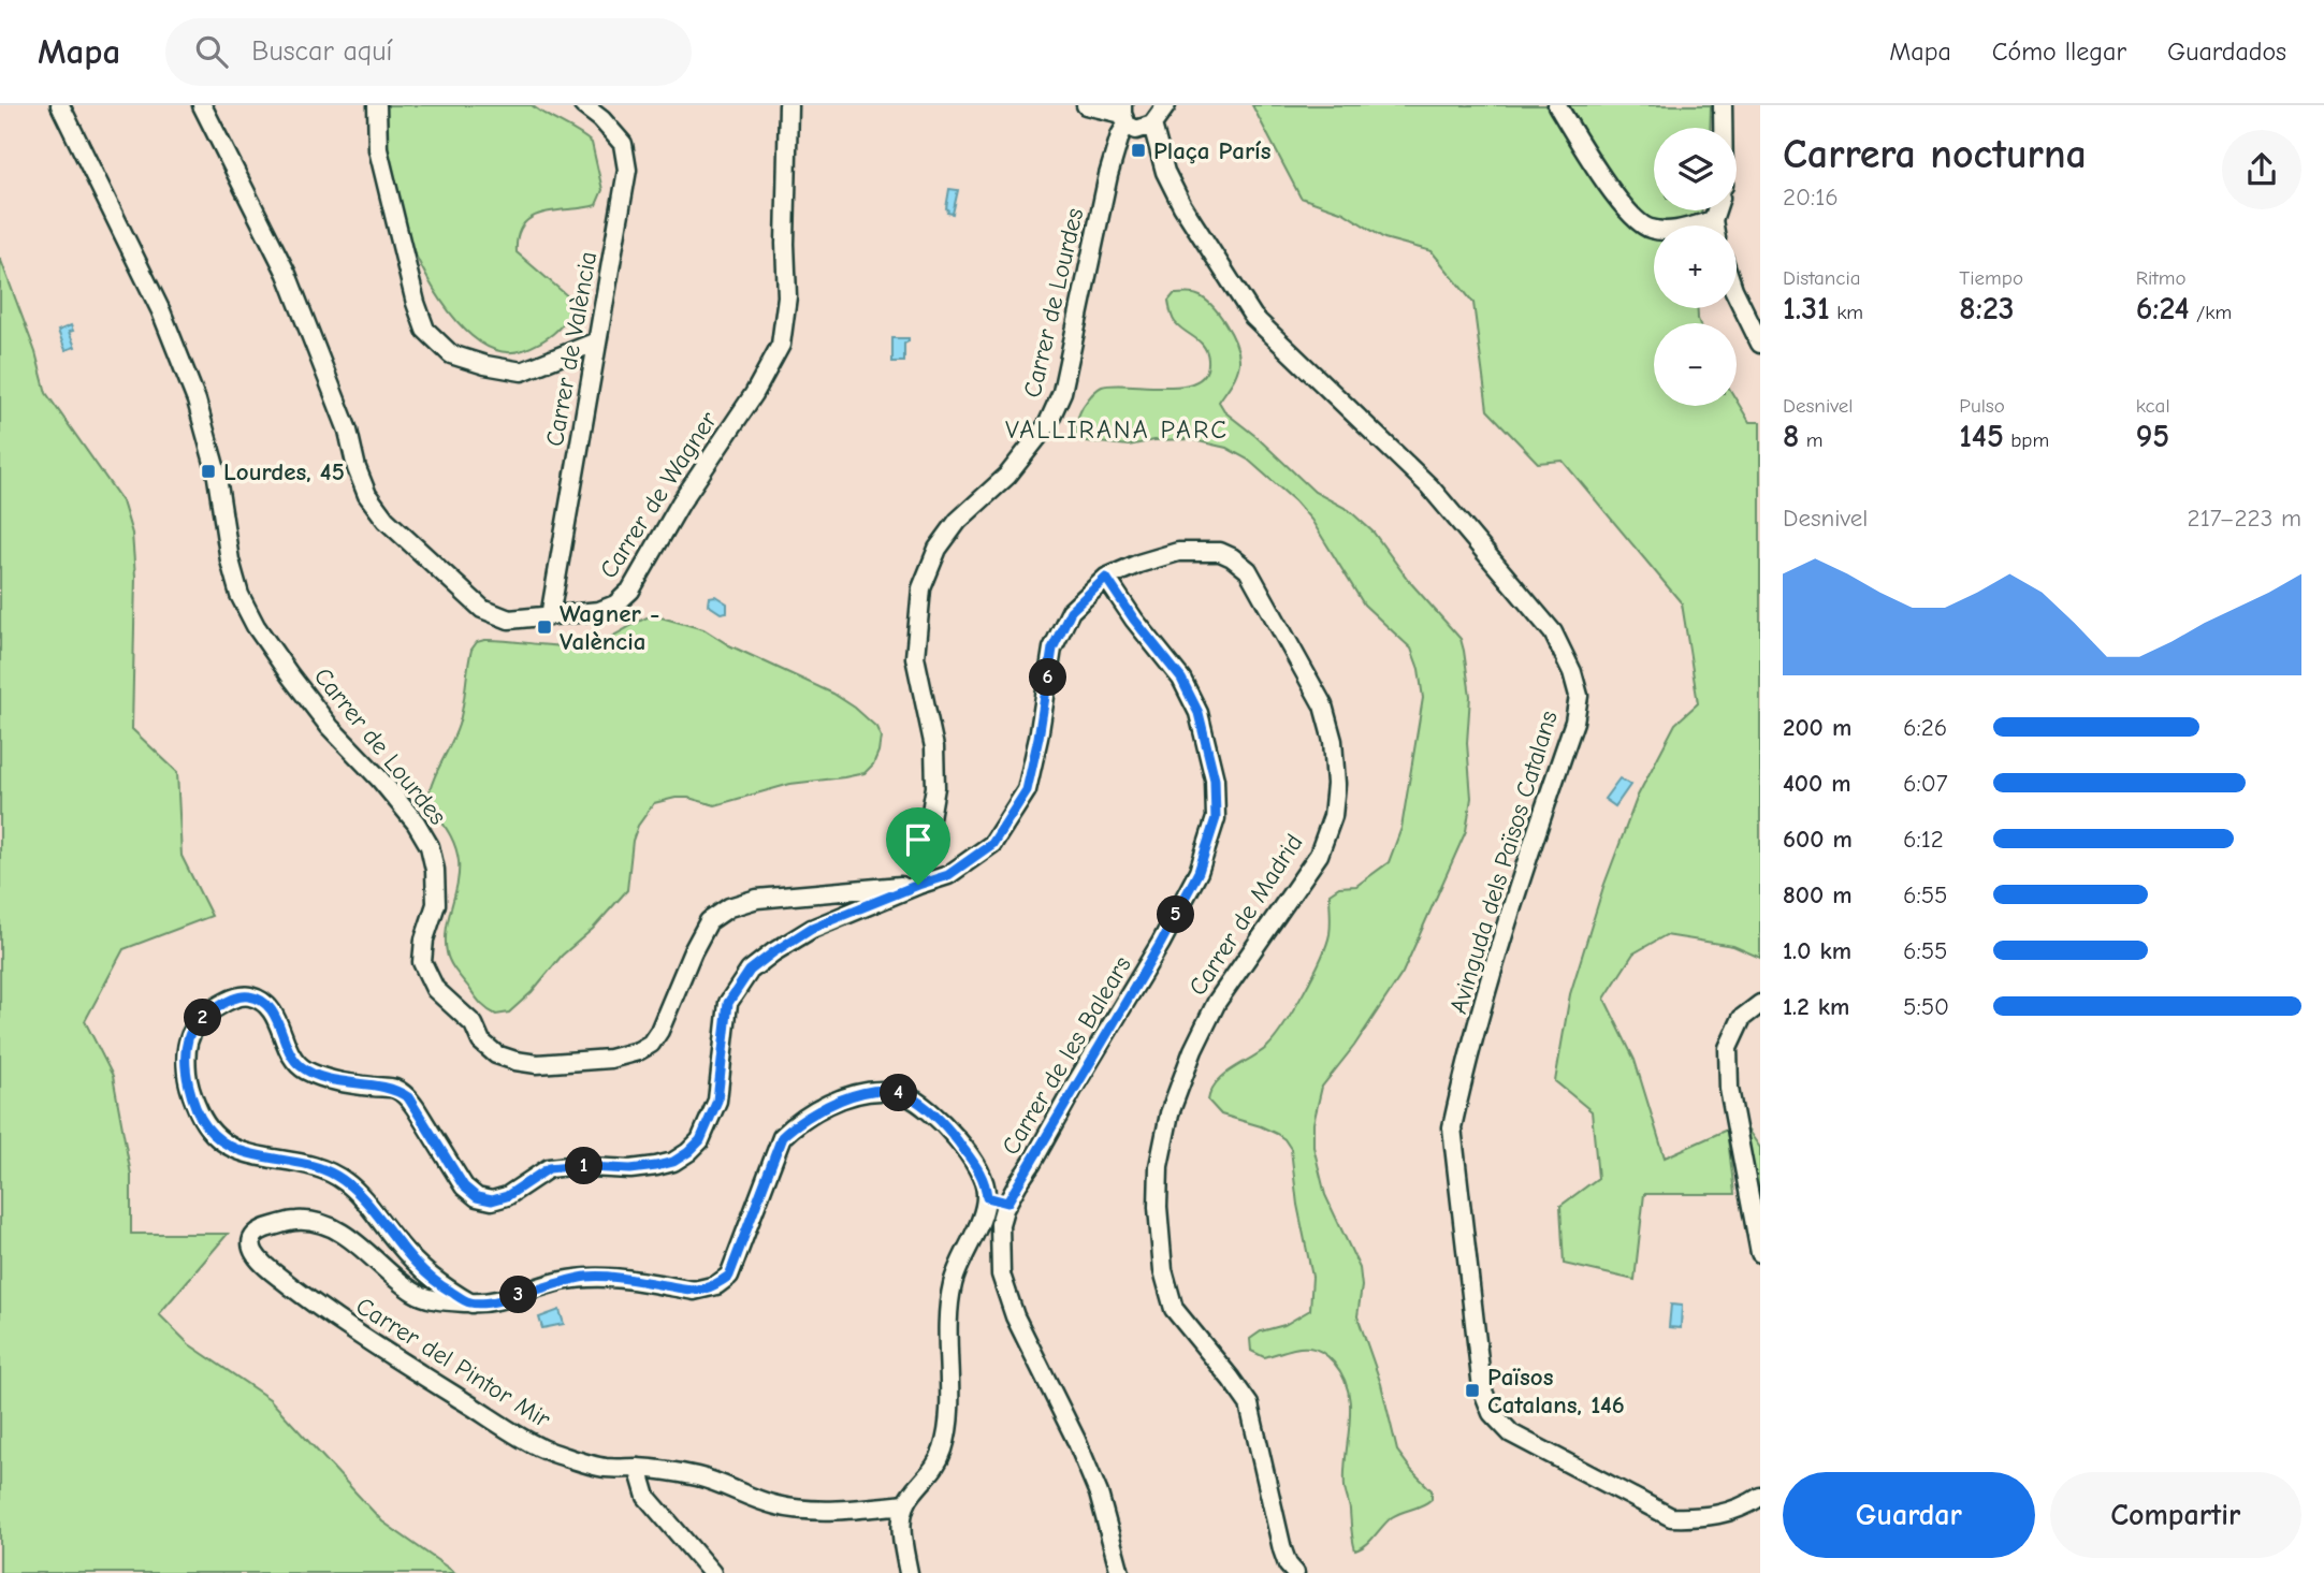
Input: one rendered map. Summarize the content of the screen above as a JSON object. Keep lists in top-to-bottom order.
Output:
{
  "streets": {
    "street": [
      "Carrer de Lourdes",
      "Carrer de València",
      "Carrer de Wagner",
      "Avinguda dels Països Catalans",
      "Carrer de Madrid",
      "Carrer de les Balears",
      "Carrer del Pintor Mir"
    ]
  },
  "crossings": [
    ["Carrer de Lourdes", "Carrer de Madrid"],
    ["Carrer de València", "Carrer de Wagner"],
    ["Carrer de Madrid", "Carrer de les Balears"],
    ["Carrer de Madrid", "Carrer del Pintor Mir"]
  ],
  "districts": ["VALLIRANA PARC"],
  "places": {
    "transit": [
      "Plaça París",
      "Lourdes, 45",
      "Wagner - València",
      "Països Catalans, 146"
    ]
  },
  "page": {
    "header": "Mapa",
    "search": "Buscar aquí",
    "nav": ["Mapa", "Cómo llegar", "Guardados"],
    "heading": ["Carrera nocturna", "20:16"],
    "map_buttons": ["+", "−"],
    "stats": [
      ["Distancia", "1.31 km"],
      ["Tiempo", "8:23"],
      ["Ritmo", "6:24 /km"],
      ["Desnivel", "8 m"],
      ["Pulso", "145 bpm"],
      ["kcal", "95"]
    ],
    "chart": ["Desnivel", "217–223 m"],
    "pins": [
      "6",
      "5",
      "2",
      "4",
      "1",
      "3"
    ],
    "list": [
      {
        "name": "200 m",
        "note": "6:26"
      },
      {
        "name": "400 m",
        "note": "6:07"
      },
      {
        "name": "600 m",
        "note": "6:12"
      },
      {
        "name": "800 m",
        "note": "6:55"
      },
      {
        "name": "1.0 km",
        "note": "6:55"
      },
      {
        "name": "1.2 km",
        "note": "5:50"
      }
    ],
    "buttons": ["Guardar", "Compartir"]
  }
}
